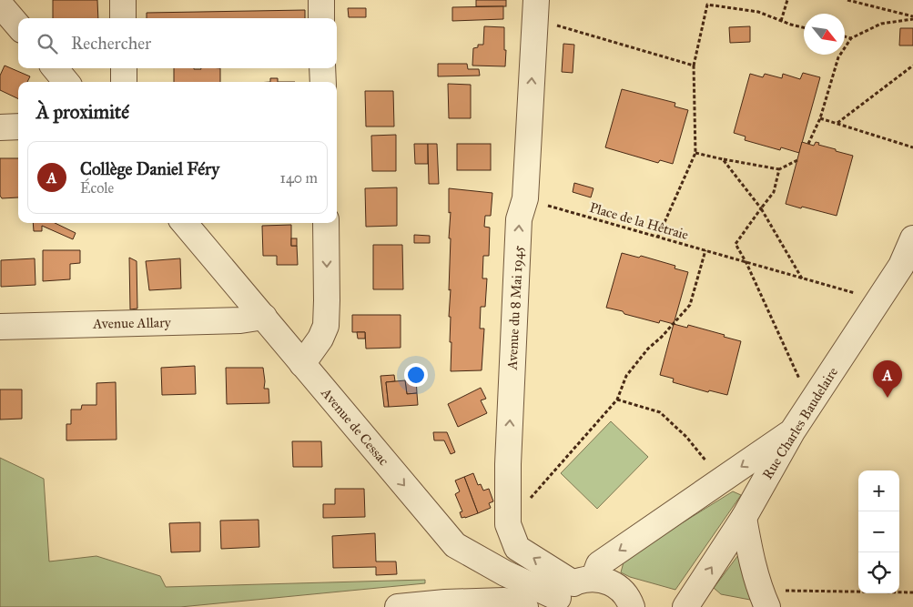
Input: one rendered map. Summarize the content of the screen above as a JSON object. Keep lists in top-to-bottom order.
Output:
{
  "streets": {
    "street": [
      "Avenue du 8 Mai 1945",
      "Avenue Allary",
      "Rue Charles Baudelaire",
      "Avenue de Cessac"
    ],
    "path": ["Place de la Hêtraie"]
  },
  "crossings": [
    ["Place de la Hêtraie", "Avenue du 8 Mai 1945"],
    ["Place de la Hêtraie", "Rue Charles Baudelaire"],
    ["Avenue du 8 Mai 1945", "Avenue de Cessac"],
    ["Avenue Allary", "Avenue de Cessac"]
  ],
  "one_way": ["Avenue du 8 Mai 1945", "Avenue de Cessac"],
  "north": "bottom right",
  "page": {
    "search": "Rechercher",
    "heading": "À proximité",
    "list": [
      {
        "mark": "A",
        "name": "Collège Daniel Féry",
        "note": "École",
        "value": "140 m"
      }
    ],
    "pins": "A",
    "map_buttons": ["+", "−"]
  }
}
